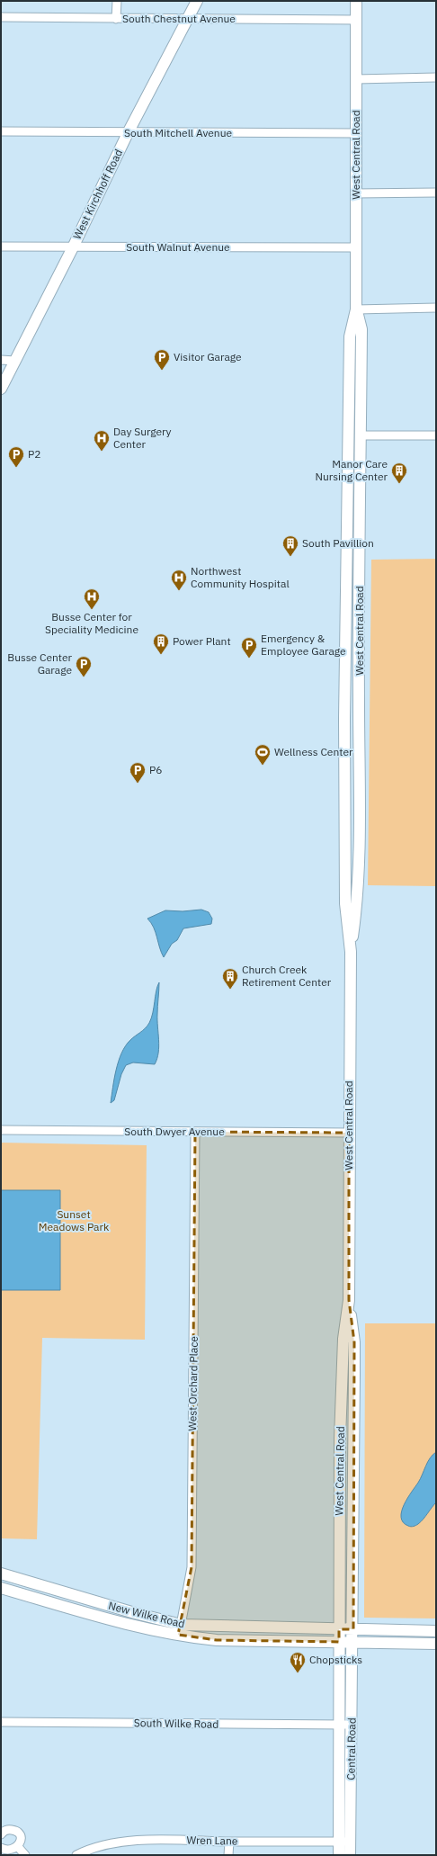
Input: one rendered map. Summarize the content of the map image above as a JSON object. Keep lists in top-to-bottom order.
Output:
{
  "streets": {
    "main road": [
      "West Central Road",
      "West Kirchhoff Road",
      "New Wilke Road",
      "Central Road"
    ],
    "street": [
      "South Chestnut Avenue",
      "South Mitchell Avenue",
      "South Walnut Avenue",
      "South Dwyer Avenue",
      "West Orchard Place",
      "South Wilke Road",
      "Wren Lane"
    ]
  },
  "crossings": [
    ["South Chestnut Avenue", "West Central Road"],
    ["South Chestnut Avenue", "West Kirchhoff Road"],
    ["South Mitchell Avenue", "West Central Road"],
    ["South Mitchell Avenue", "West Kirchhoff Road"],
    ["West Central Road", "South Walnut Avenue"],
    ["West Central Road", "South Dwyer Avenue"],
    ["West Central Road", "New Wilke Road"],
    ["West Central Road", "Central Road"],
    ["West Kirchhoff Road", "South Walnut Avenue"],
    ["South Dwyer Avenue", "West Orchard Place"],
    ["West Orchard Place", "New Wilke Road"],
    ["New Wilke Road", "Central Road"],
    ["South Wilke Road", "Central Road"],
    ["Central Road", "Wren Lane"]
  ],
  "parks": ["Sunset Meadows Park"],
  "places": {
    "parking": [
      "Visitor Garage",
      "P2",
      "Emergency & Employee Garage",
      "Busse Center Garage",
      "P6"
    ],
    "hospital": ["Day Surgery Center", "Northwest Community Hospital", "Busse Center for Speciality Medicine"],
    "building": [
      "Manor Care Nursing Center",
      "South Pavillion",
      "Power Plant",
      "Church Creek Retirement Center"
    ],
    "sports": ["Wellness Center"],
    "restaurant": ["Chopsticks"]
  }
}
